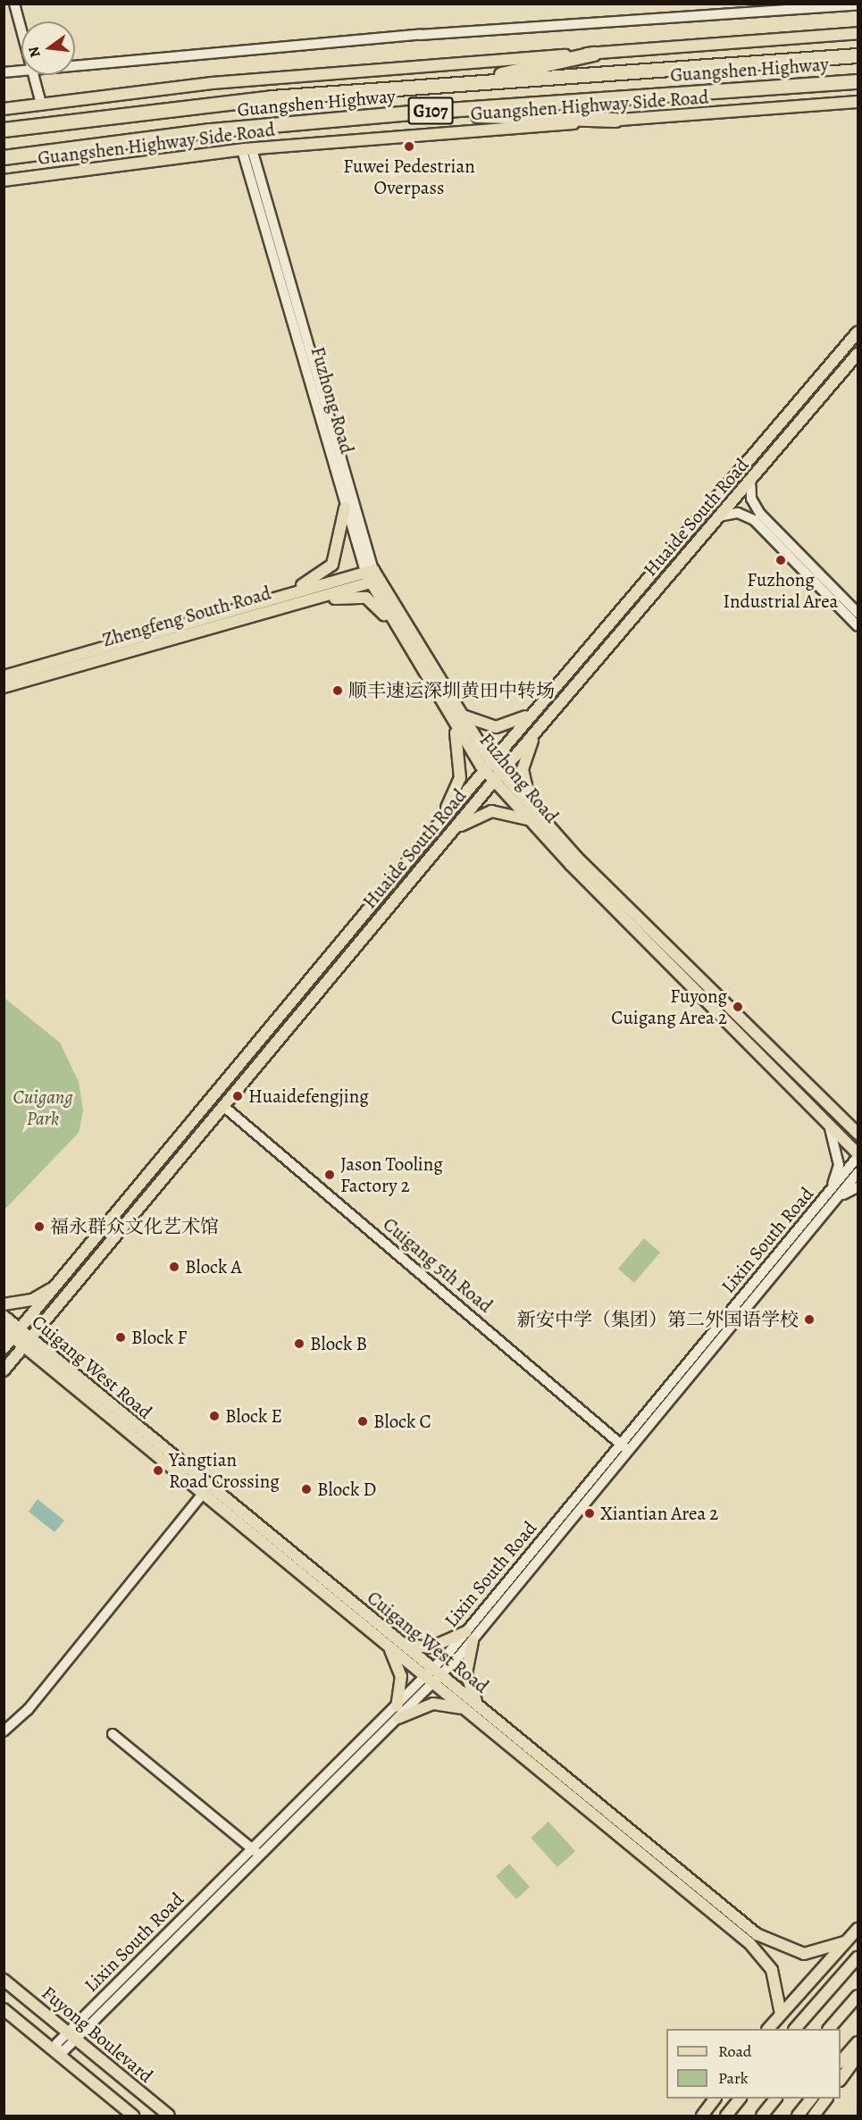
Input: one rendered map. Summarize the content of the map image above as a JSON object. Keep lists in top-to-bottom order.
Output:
{
  "streets": {
    "highway": ["Guangshen Highway", "G107"],
    "main road": [
      "Guangshen Highway Side Road",
      "Fuzhong Road",
      "Huaide South Road",
      "Zhengfeng South Road",
      "Cuigang West Road",
      "Fuyong Boulevard"
    ],
    "street": ["Lixin South Road", "Cuigang 5th Road"]
  },
  "crossings": [
    ["Guangshen Highway Side Road", "Fuzhong Road"],
    ["Fuzhong Road", "Huaide South Road"],
    ["Fuzhong Road", "Zhengfeng South Road"],
    ["Fuzhong Road", "Lixin South Road"],
    ["Huaide South Road", "Cuigang 5th Road"],
    ["Huaide South Road", "Cuigang West Road"],
    ["Lixin South Road", "Cuigang 5th Road"],
    ["Lixin South Road", "Cuigang West Road"],
    ["Lixin South Road", "Fuyong Boulevard"]
  ],
  "parks": ["Cuigang Park"],
  "places": [
    "Fuwei Pedestrian Overpass",
    "Fuzhong Industrial Area",
    "顺丰速运深圳黄田中转场",
    "Fuyong Cuigang Area 2",
    "Huaidefengjing",
    "Jason Tooling Factory 2",
    "福永群众文化艺术馆",
    "Block A",
    "新安中学（集团）第二外国语学校",
    "Block F",
    "Block B",
    "Block E",
    "Block C",
    "Yangtian Road Crossing",
    "Block D",
    "Xiantian Area 2"
  ],
  "legend": ["Road", "Park"],
  "north": "left"
}
